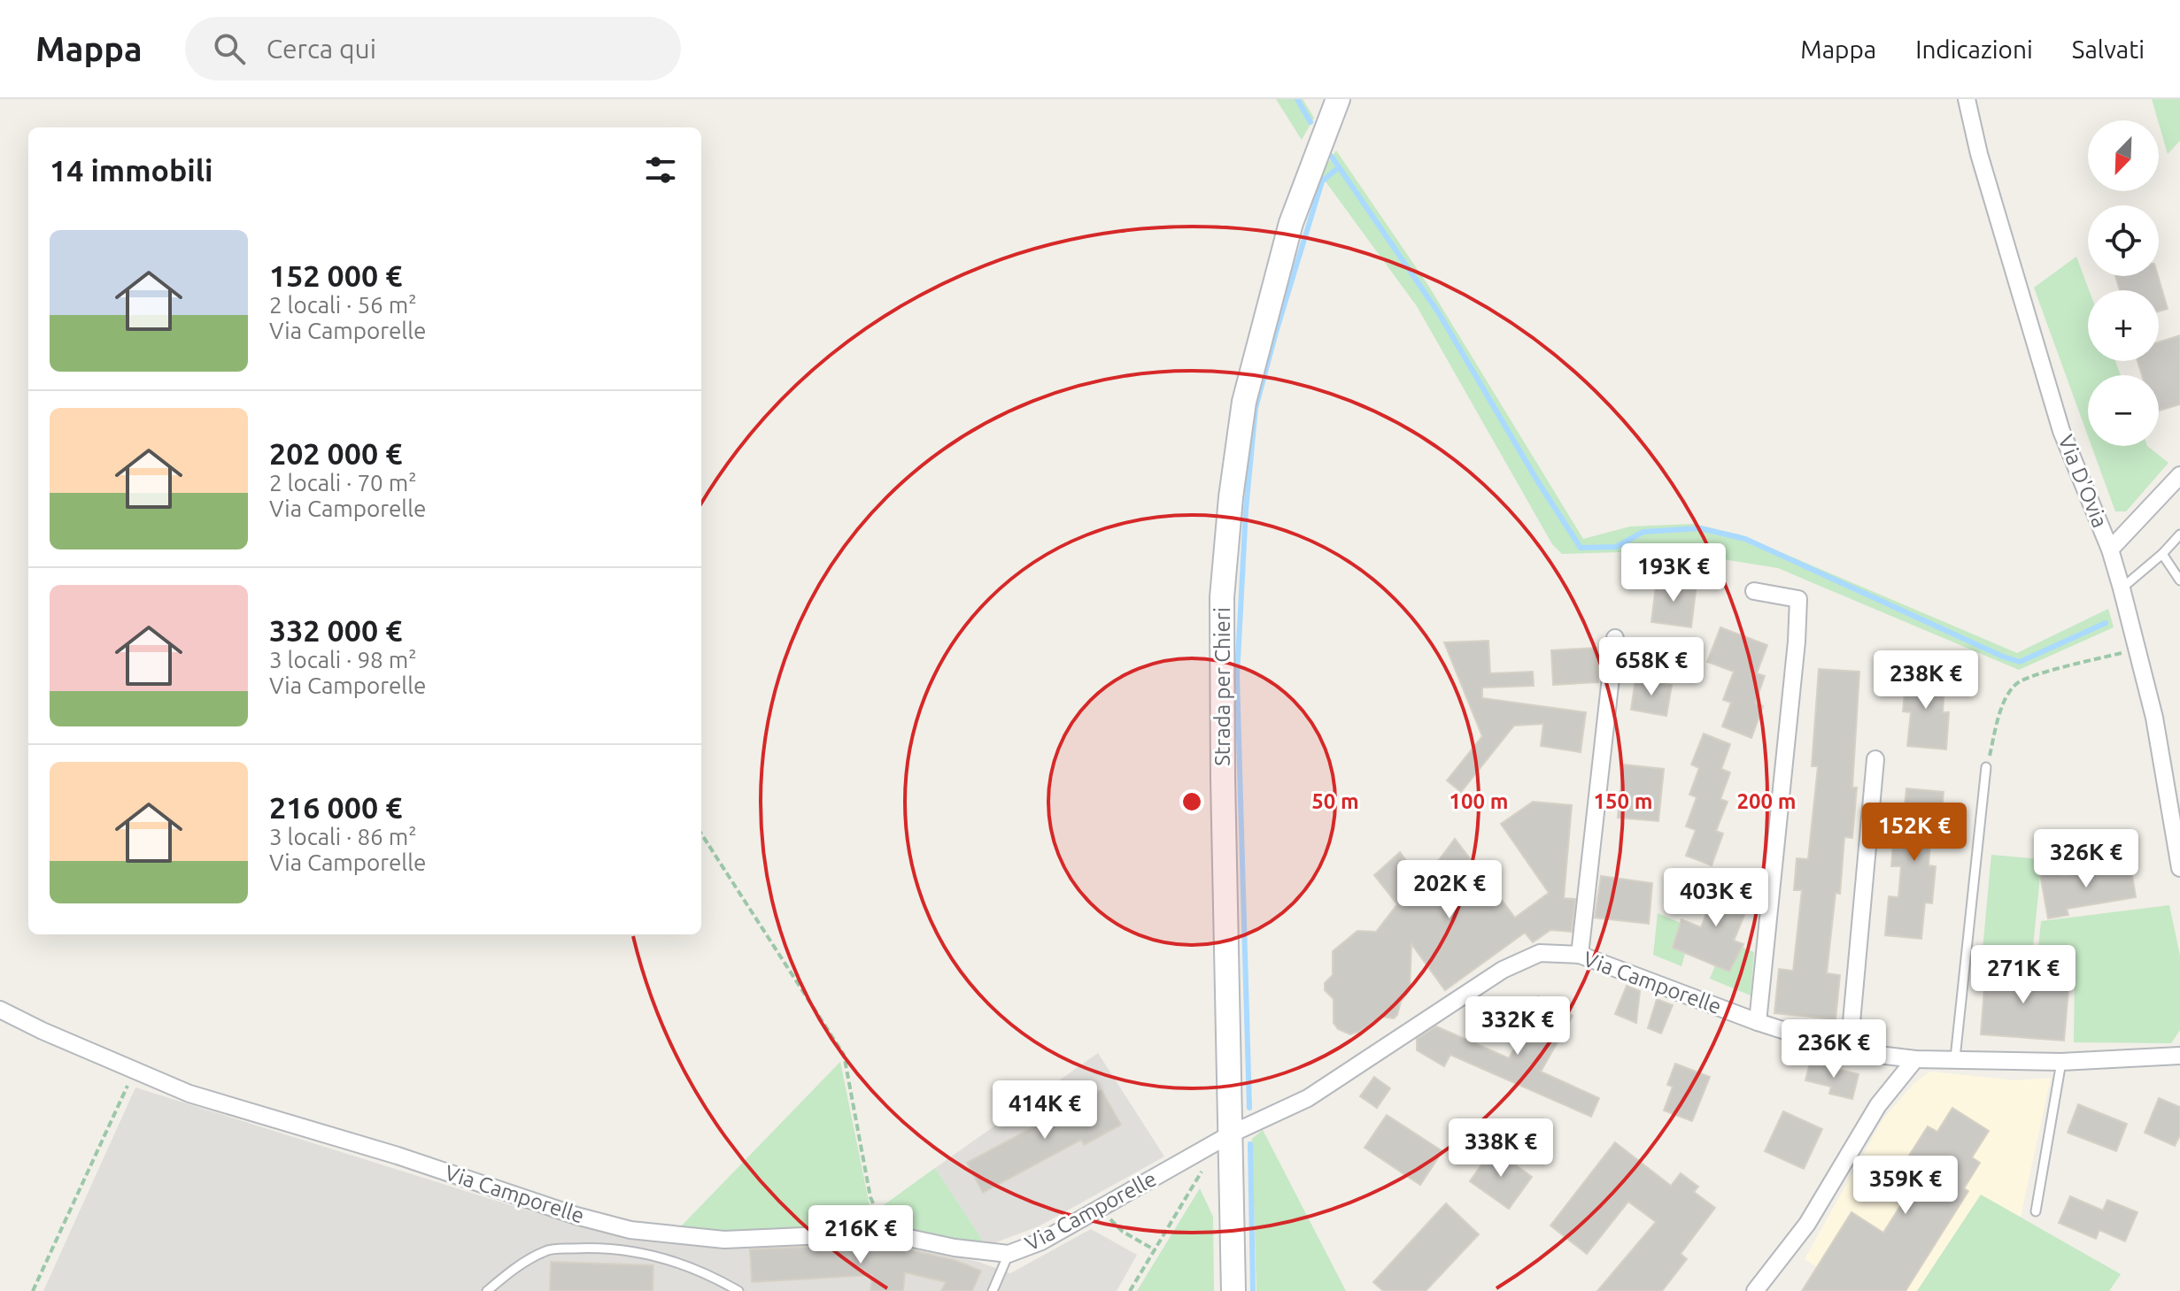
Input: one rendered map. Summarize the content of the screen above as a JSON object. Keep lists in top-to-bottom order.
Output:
{
  "streets": {
    "main road": ["Strada per Chieri"],
    "street": ["Via D'Ovia", "Via Camporelle"]
  },
  "crossings": [
    ["Strada per Chieri", "Via Camporelle"]
  ],
  "north": "bottom left",
  "page": {
    "header": "Mappa",
    "search": "Cerca qui",
    "nav": ["Mappa", "Indicazioni", "Salvati"],
    "map_buttons": ["+", "−"],
    "heading": "14 immobili",
    "list": [
      {
        "name": "152 000 €",
        "note": "2 locali · 56 m² · Via Camporelle"
      },
      {
        "name": "202 000 €",
        "note": "2 locali · 70 m² · Via Camporelle"
      },
      {
        "name": "332 000 €",
        "note": "3 locali · 98 m² · Via Camporelle"
      },
      {
        "name": "216 000 €",
        "note": "3 locali · 86 m² · Via Camporelle"
      }
    ],
    "price": [
      "193K €",
      "658K €",
      "238K €",
      "152K €",
      "326K €",
      "202K €",
      "403K €",
      "271K €",
      "332K €",
      "236K €",
      "414K €",
      "338K €",
      "359K €",
      "216K €"
    ]
  },
  "rings": [
    "50 m",
    "100 m",
    "150 m",
    "200 m"
  ]
}
